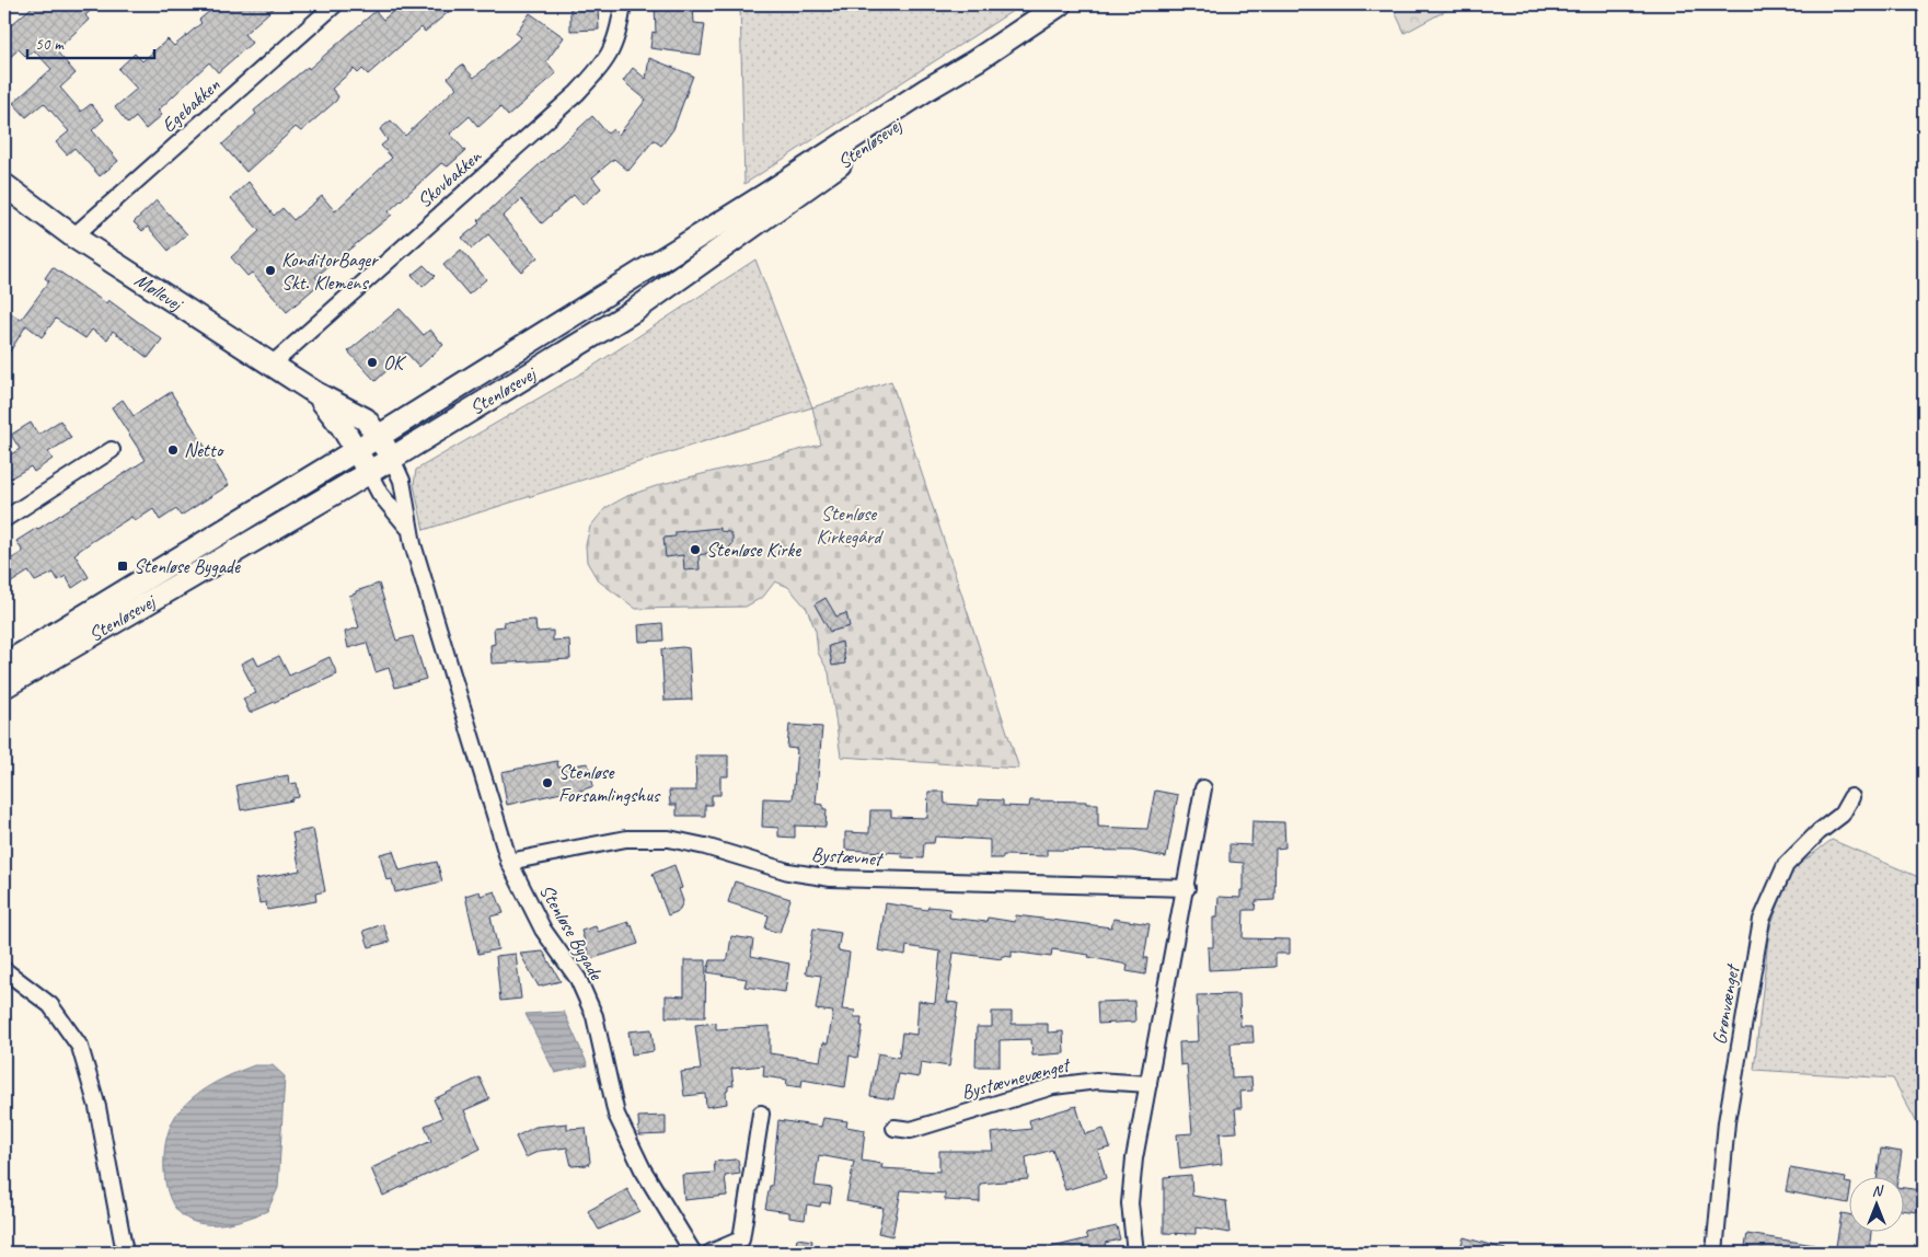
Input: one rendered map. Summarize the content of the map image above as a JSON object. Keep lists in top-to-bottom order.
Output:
{
  "streets": {
    "street": [
      "Egebakken",
      "Stenløsevej",
      "Skovbakken",
      "Møllevej",
      "Bystævnet",
      "Stenløse Bygade",
      "Grønvænget",
      "Bystævnevænget"
    ]
  },
  "crossings": [
    ["Egebakken", "Møllevej"],
    ["Stenløsevej", "Møllevej"],
    ["Stenløsevej", "Stenløse Bygade"],
    ["Skovbakken", "Møllevej"],
    ["Møllevej", "Stenløse Bygade"],
    ["Bystævnet", "Stenløse Bygade"]
  ],
  "parks": ["Stenløse Kirkegård"],
  "places": {
    "other": [
      "KonditorBager Skt. Klemens",
      "OK",
      "Netto",
      "Stenløse Kirke",
      "Stenløse Forsamlingshus"
    ],
    "transit": ["Stenløse Bygade"]
  },
  "scale_bar": "50 m",
  "north": "top"
}
